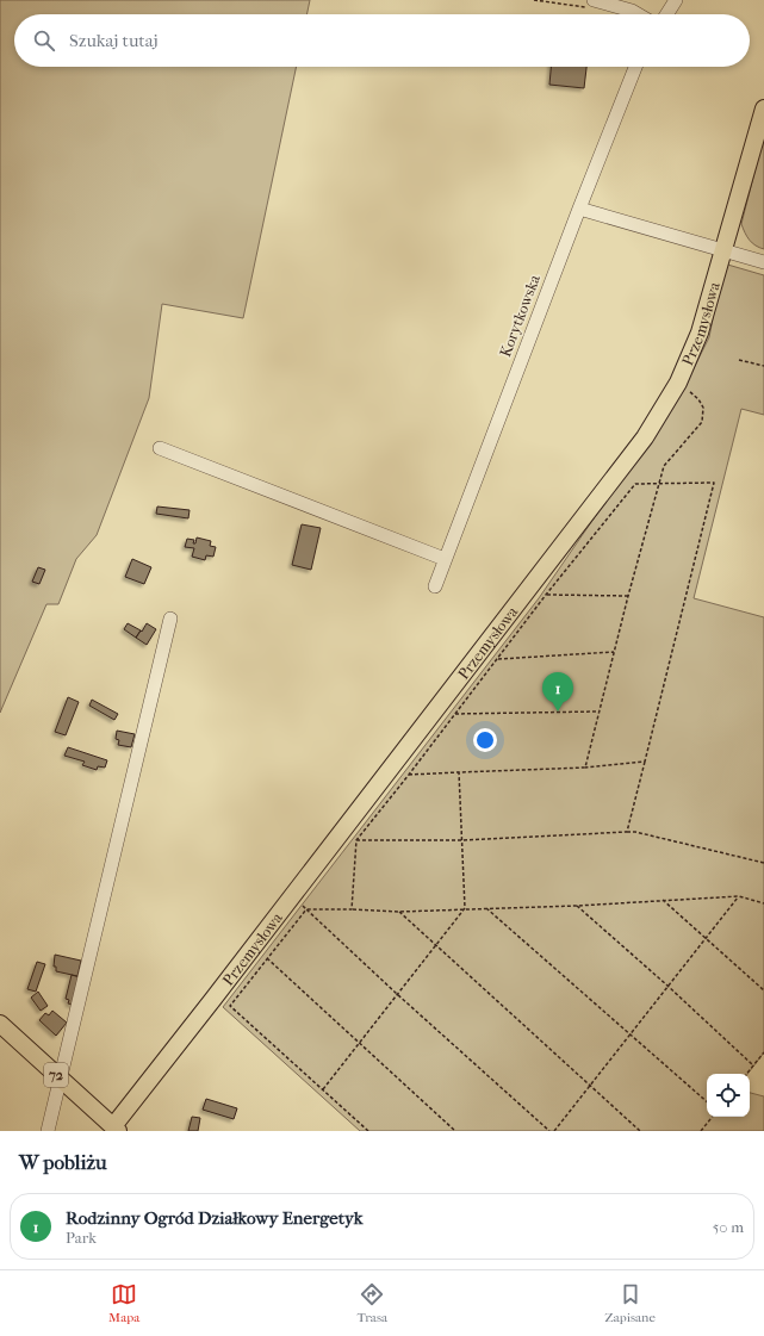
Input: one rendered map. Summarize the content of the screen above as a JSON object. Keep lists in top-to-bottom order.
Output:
{
  "streets": {
    "main road": ["Przemysłowa", "72"],
    "street": ["Korytkowska"]
  },
  "crossings": [
    ["Przemysłowa", "72"]
  ],
  "page": {
    "search": "Szukaj tutaj",
    "pins": "1",
    "heading": "W pobliżu",
    "list": [
      {
        "mark": "1",
        "name": "Rodzinny Ogród Działkowy Energetyk",
        "note": "Park",
        "value": "50 m"
      }
    ],
    "nav": ["Mapa", "Trasa", "Zapisane"]
  }
}
